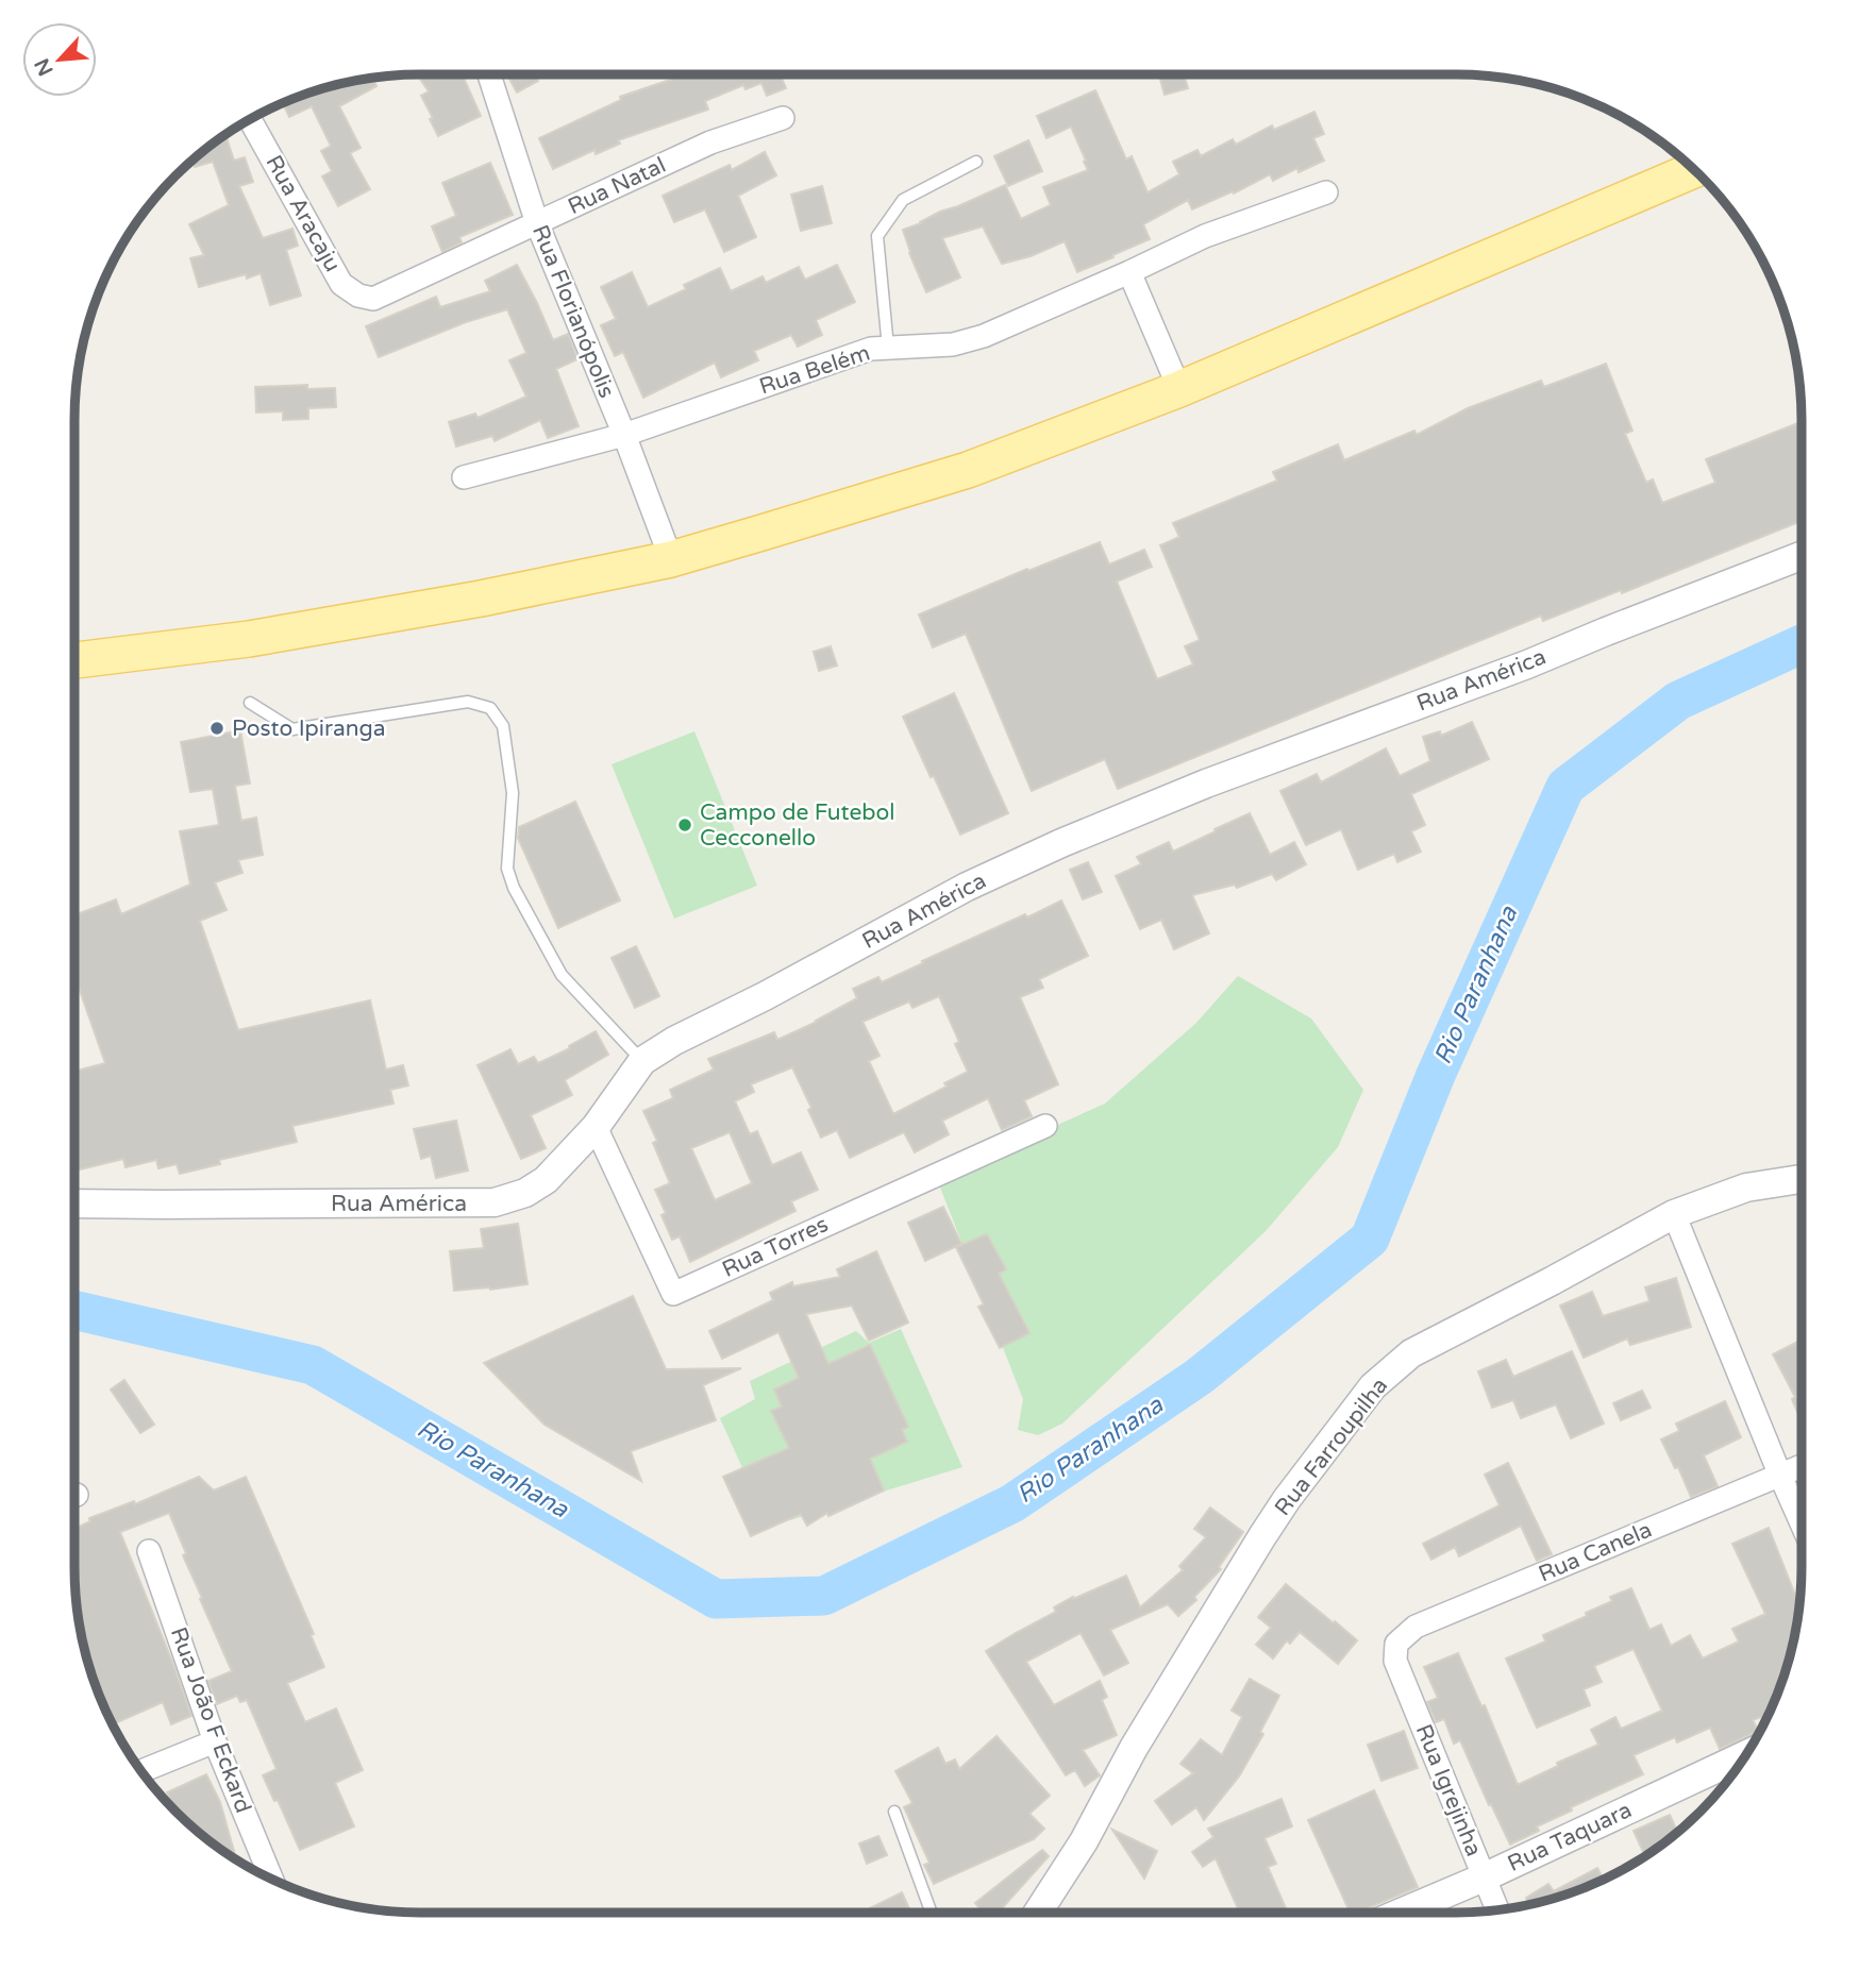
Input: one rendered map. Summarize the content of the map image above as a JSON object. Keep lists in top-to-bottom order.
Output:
{
  "streets": {
    "street": [
      "Rua Natal",
      "Rua Aracaju",
      "Rua Florianópolis",
      "Rua Belém",
      "Rua América",
      "Rua Torres",
      "Rua Farroupilha",
      "Rua Canela",
      "Rua João F Eckard",
      "Rua Igrejinha",
      "Rua Taquara"
    ]
  },
  "crossings": [
    ["Rua Natal", "Rua Aracaju"],
    ["Rua Natal", "Rua Florianópolis"],
    ["Rua Florianópolis", "Rua Belém"],
    ["Rua América", "Rua Torres"],
    ["Rua Canela", "Rua Igrejinha"],
    ["Rua Igrejinha", "Rua Taquara"]
  ],
  "water": ["Rio Paranhana"],
  "places": ["Posto Ipiranga", "Campo de Futebol Cecconello"],
  "north": "bottom left"
}
